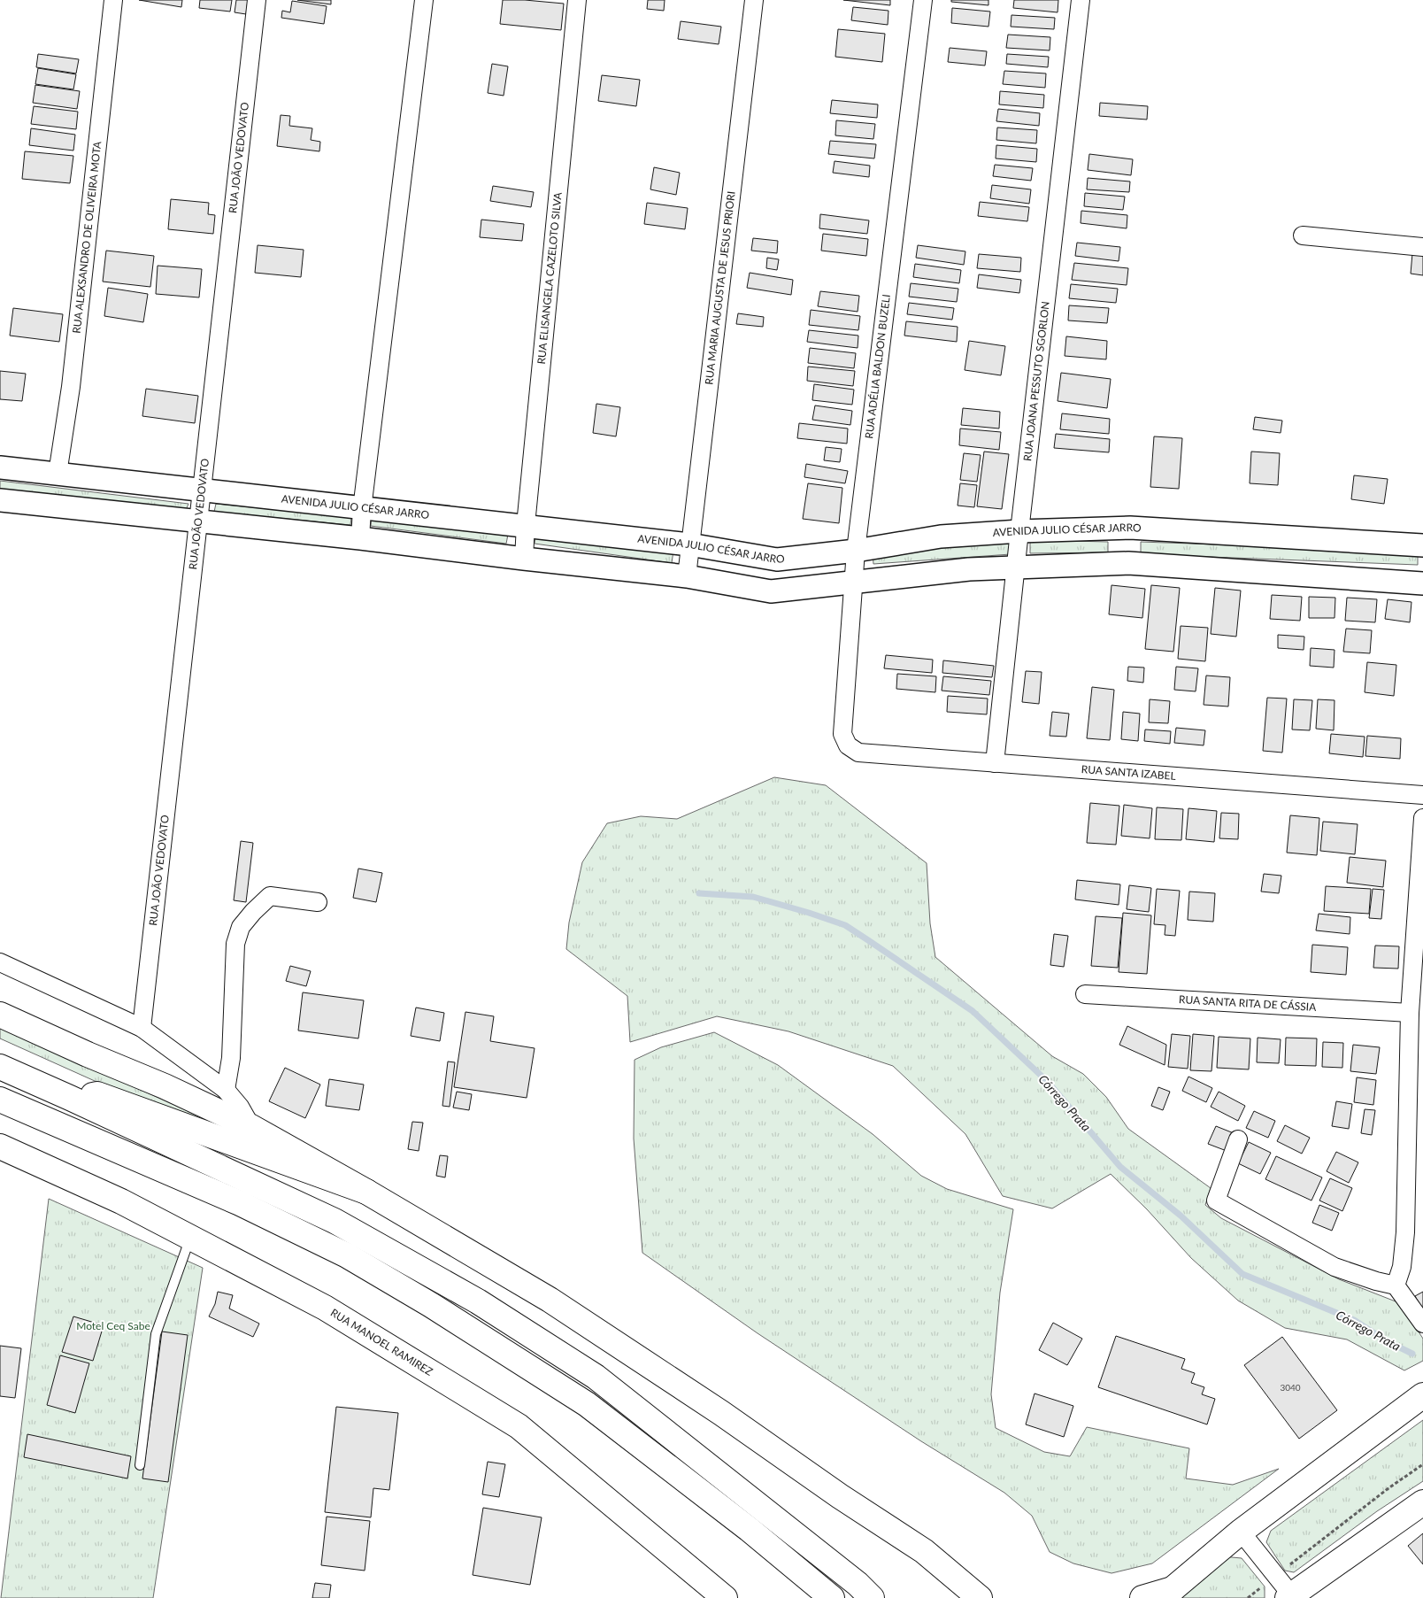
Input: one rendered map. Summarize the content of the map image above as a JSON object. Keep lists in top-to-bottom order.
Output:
{
  "streets": {
    "main road": ["RUA MANOEL RAMIREZ"],
    "street": [
      "RUA JOÃO VEDOVATO",
      "RUA ALEXSANDRO DE OLIVEIRA MOTA",
      "RUA ELISANGELA CAZELOTO SILVA",
      "RUA MARIA AUGUSTA DE JESUS PRIORI",
      "RUA ADÉLIA BALDON BUZELI",
      "RUA JOANA PESSUTO SGORLON",
      "AVENIDA JULIO CÉSAR JARRO",
      "RUA SANTA IZABEL",
      "RUA SANTA RITA DE CÁSSIA"
    ]
  },
  "crossings": [
    ["RUA JOÃO VEDOVATO", "AVENIDA JULIO CÉSAR JARRO"],
    ["RUA ALEXSANDRO DE OLIVEIRA MOTA", "AVENIDA JULIO CÉSAR JARRO"],
    ["RUA ELISANGELA CAZELOTO SILVA", "AVENIDA JULIO CÉSAR JARRO"],
    ["RUA MARIA AUGUSTA DE JESUS PRIORI", "AVENIDA JULIO CÉSAR JARRO"],
    ["RUA ADÉLIA BALDON BUZELI", "AVENIDA JULIO CÉSAR JARRO"],
    ["RUA ADÉLIA BALDON BUZELI", "RUA SANTA IZABEL"],
    ["RUA JOANA PESSUTO SGORLON", "AVENIDA JULIO CÉSAR JARRO"],
    ["RUA JOANA PESSUTO SGORLON", "RUA SANTA IZABEL"]
  ],
  "water": ["Córrego Prata"],
  "parks": ["Motel Ceq Sabe"],
  "house_numbers": ["3040"]
}
